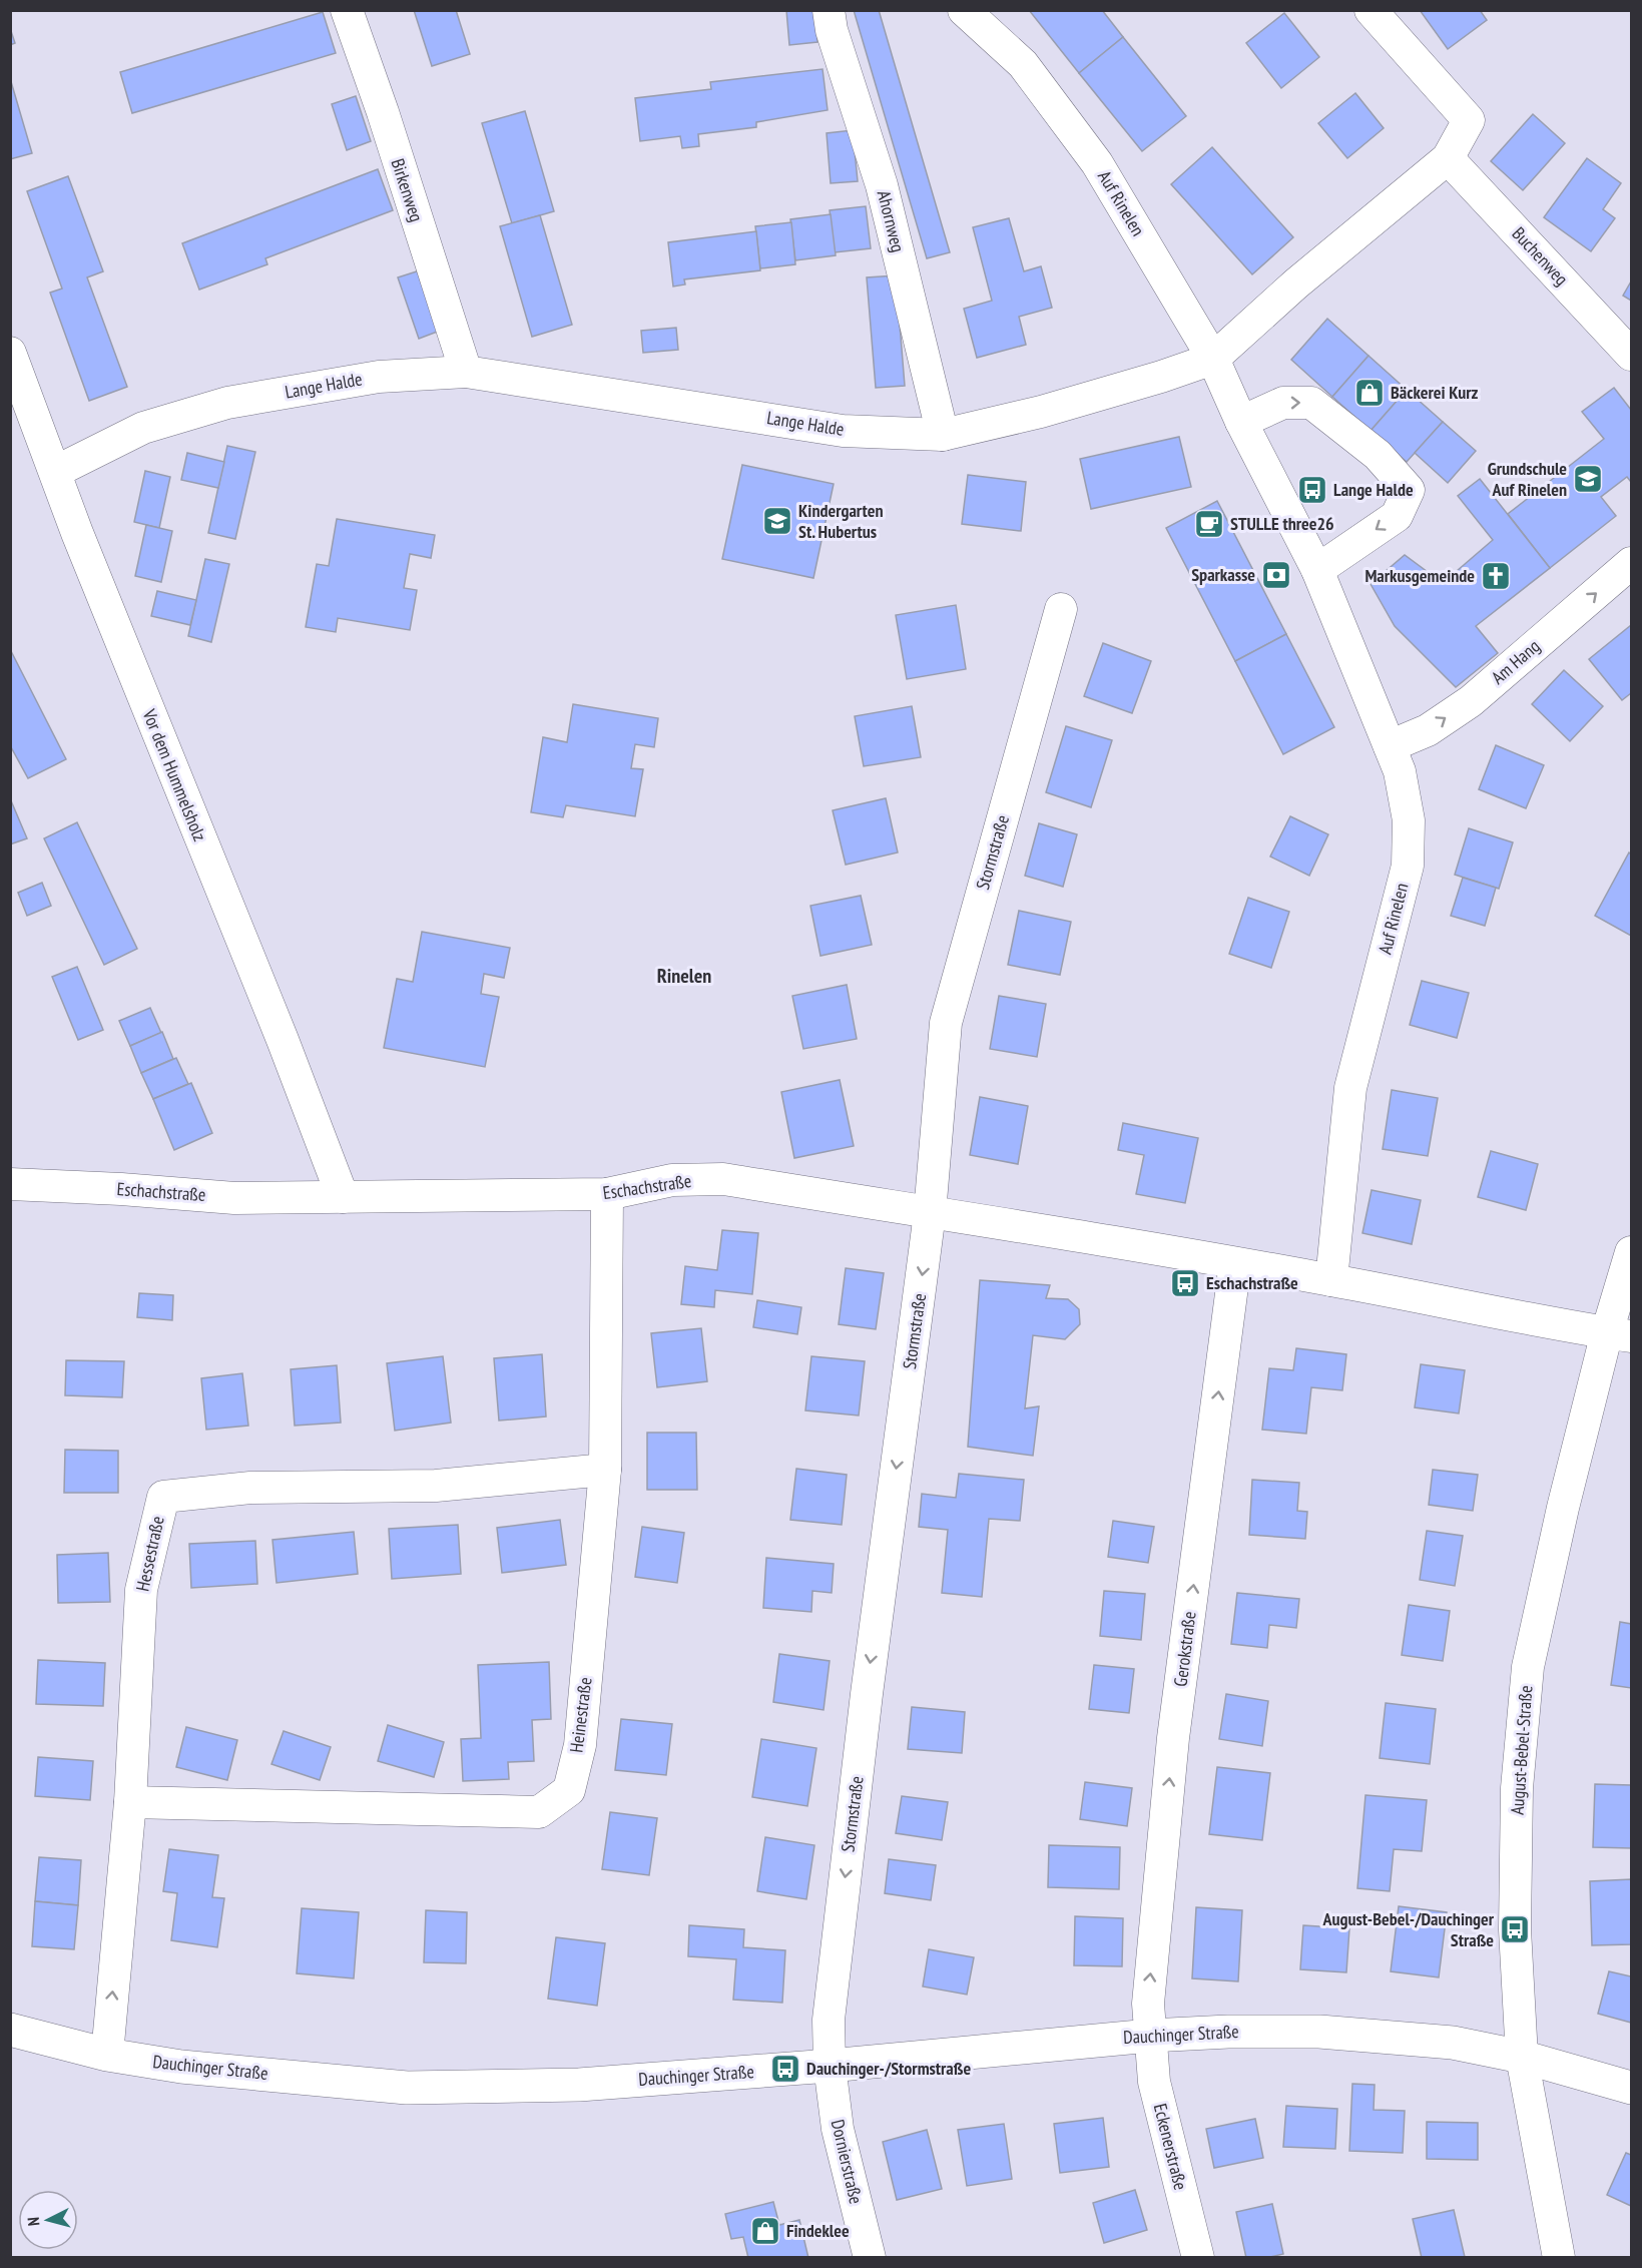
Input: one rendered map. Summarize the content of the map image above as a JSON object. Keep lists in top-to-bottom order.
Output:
{
  "streets": {
    "main road": ["Dauchinger Straße"],
    "street": [
      "Birkenweg",
      "Auf Rinelen",
      "Ahornweg",
      "Buchenweg",
      "Lange Halde",
      "Am Hang",
      "Vor dem Hummelsholz",
      "Stormstraße",
      "Eschachstraße",
      "Hessestraße",
      "Gerokstraße",
      "Heinestraße",
      "August-Bebel-Straße",
      "Eckenerstraße",
      "Dornierstraße"
    ]
  },
  "crossings": [
    ["Birkenweg", "Lange Halde"],
    ["Auf Rinelen", "Lange Halde"],
    ["Auf Rinelen", "Am Hang"],
    ["Auf Rinelen", "Eschachstraße"],
    ["Ahornweg", "Lange Halde"],
    ["Buchenweg", "Lange Halde"],
    ["Lange Halde", "Vor dem Hummelsholz"],
    ["Vor dem Hummelsholz", "Eschachstraße"],
    ["Stormstraße", "Eschachstraße"],
    ["Stormstraße", "Dauchinger Straße"],
    ["Stormstraße", "Dornierstraße"],
    ["Eschachstraße", "Gerokstraße"],
    ["Eschachstraße", "Heinestraße"],
    ["Eschachstraße", "August-Bebel-Straße"],
    ["Hessestraße", "Heinestraße"],
    ["Hessestraße", "Dauchinger Straße"],
    ["Gerokstraße", "Dauchinger Straße"],
    ["Gerokstraße", "Eckenerstraße"],
    ["August-Bebel-Straße", "Dauchinger Straße"],
    ["Dauchinger Straße", "Eckenerstraße"],
    ["Dauchinger Straße", "Dornierstraße"]
  ],
  "one_way": ["Am Hang", "Stormstraße", "Gerokstraße"],
  "districts": ["Rinelen"],
  "places": {
    "shop": ["Bäckerei Kurz", "Findeklee"],
    "school or university": ["Grundschule Auf Rinelen", "Kindergarten St. Hubertus"],
    "bus stop": [
      "Lange Halde",
      "Eschachstraße",
      "August-Bebel-/Dauchinger Straße",
      "Dauchinger-/Stormstraße"
    ],
    "cafe": ["STULLE three26"],
    "bank": ["Sparkasse"],
    "church": ["Markusgemeinde"]
  },
  "north": "left"
}
